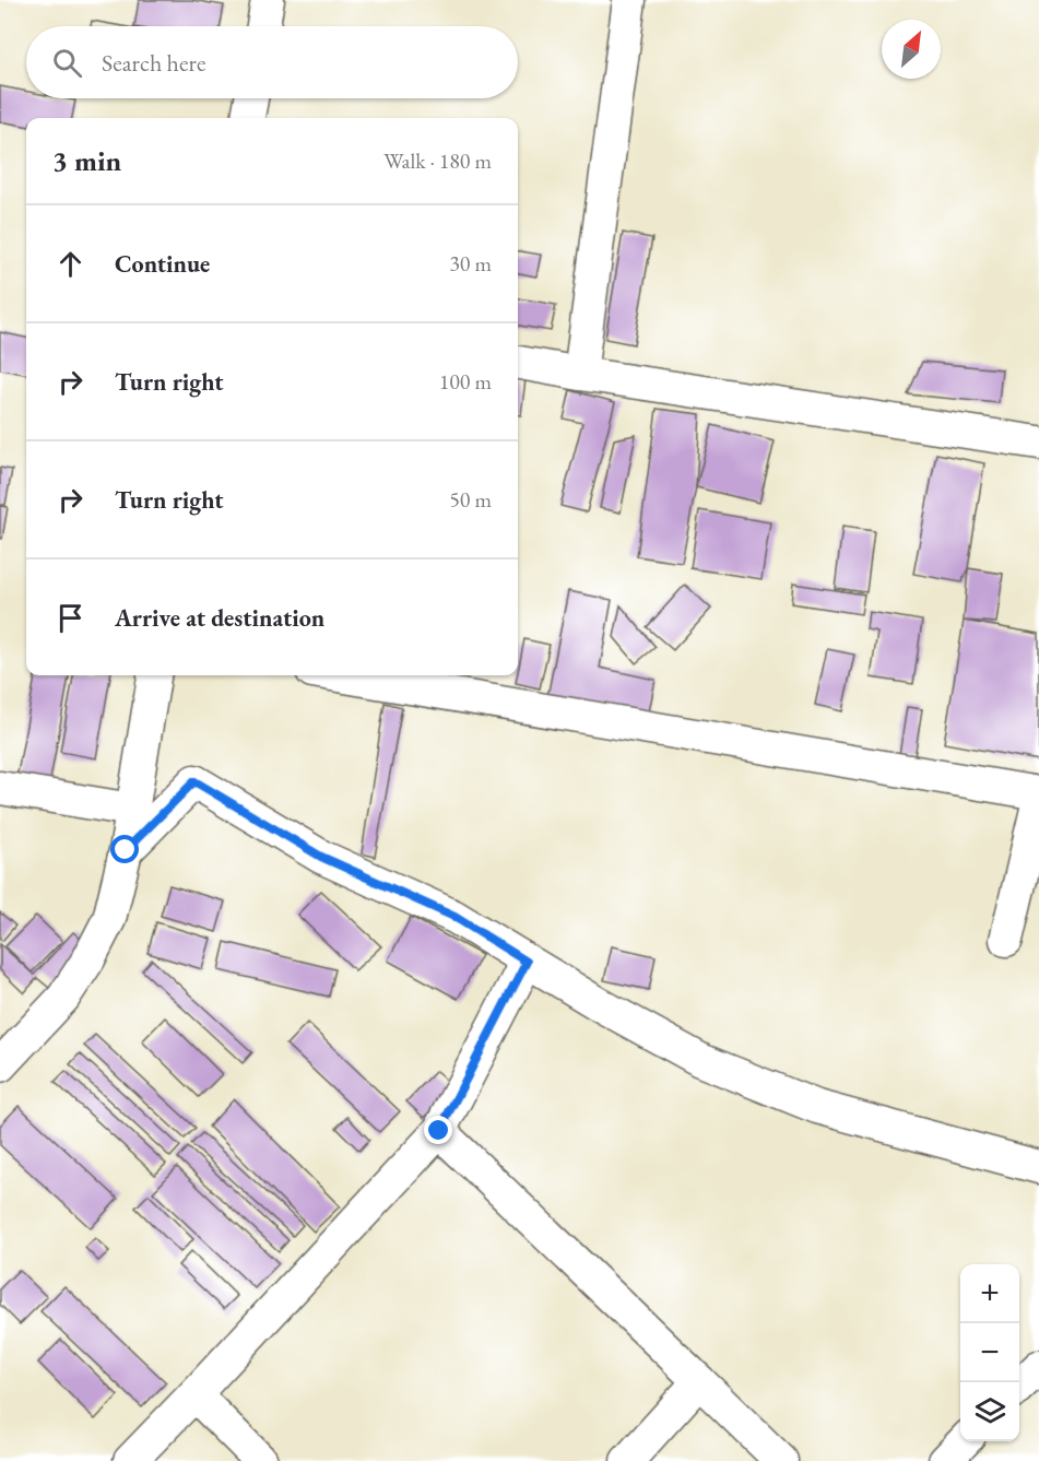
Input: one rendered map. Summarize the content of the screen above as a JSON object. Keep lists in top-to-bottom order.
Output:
{
  "north": "top right",
  "page": {
    "search": "Search here",
    "heading": ["3 min", "Walk · 180 m"],
    "list": [
      ["Continue", "30 m"],
      ["Turn right", "100 m"],
      ["Turn right", "50 m"],
      "Arrive at destination"
    ],
    "map_buttons": ["+", "−"]
  }
}
